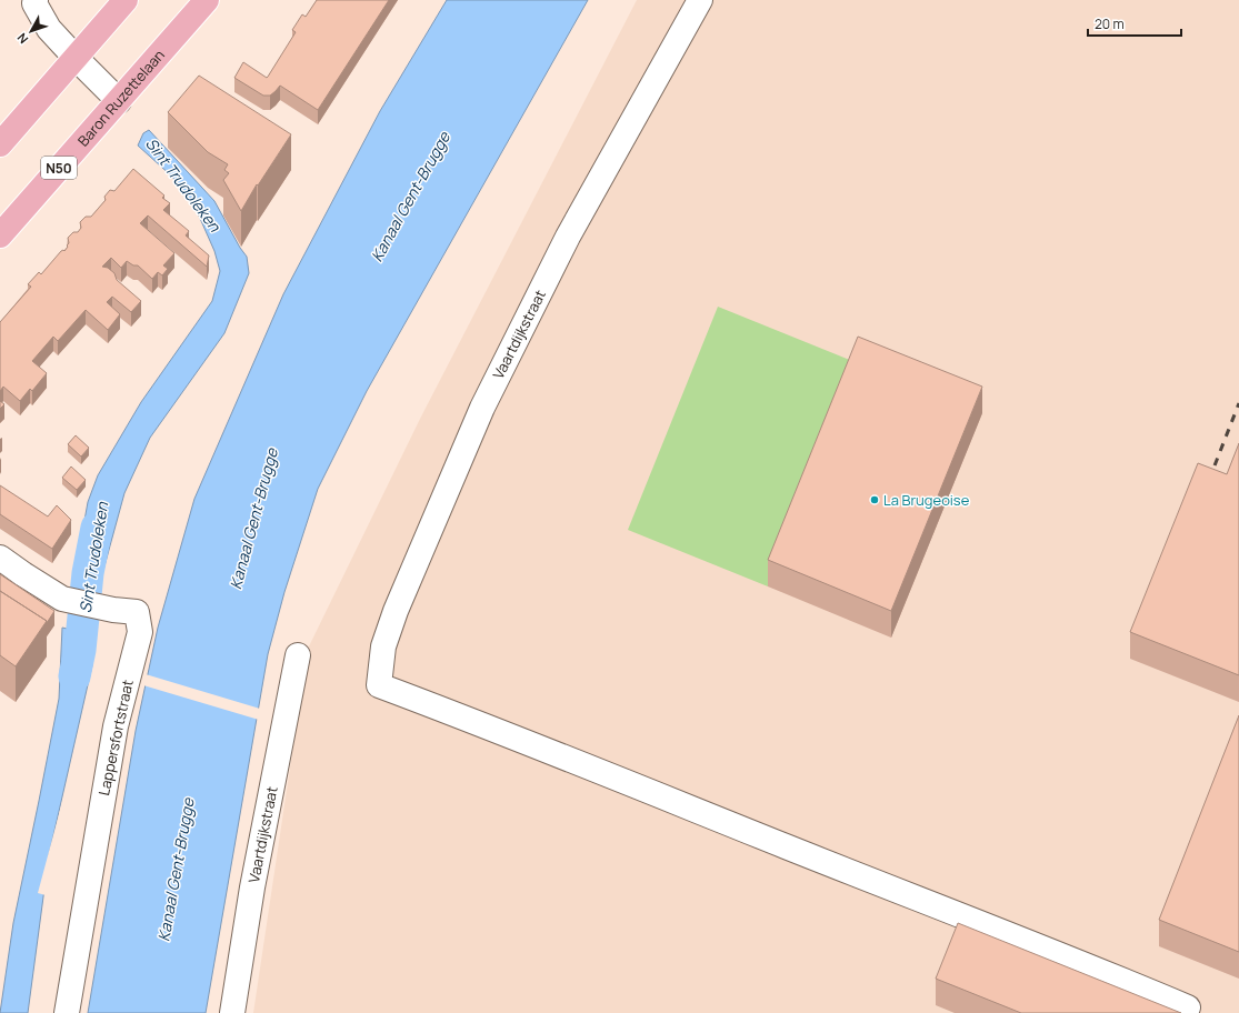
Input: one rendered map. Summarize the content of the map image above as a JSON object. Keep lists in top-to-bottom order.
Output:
{
  "streets": {
    "main road": ["Baron Ruzettelaan", "N50"],
    "street": ["Vaartdijkstraat", "Lappersfortstraat"]
  },
  "water": ["Sint Trudoleken", "Kanaal Gent-Brugge"],
  "places": ["La Brugeoise"],
  "scale_bar": "20 m",
  "north": "bottom left"
}
